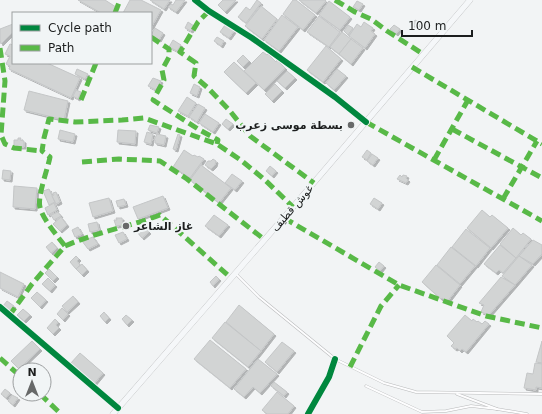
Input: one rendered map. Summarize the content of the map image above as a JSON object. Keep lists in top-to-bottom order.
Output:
{
  "streets": {
    "main road": ["غوش قطيف"]
  },
  "places": ["بسطة موسى زعرب", "غاز الشاعر"],
  "legend": ["Cycle path", "Path"],
  "scale_bar": "100 m",
  "north": "top"
}
